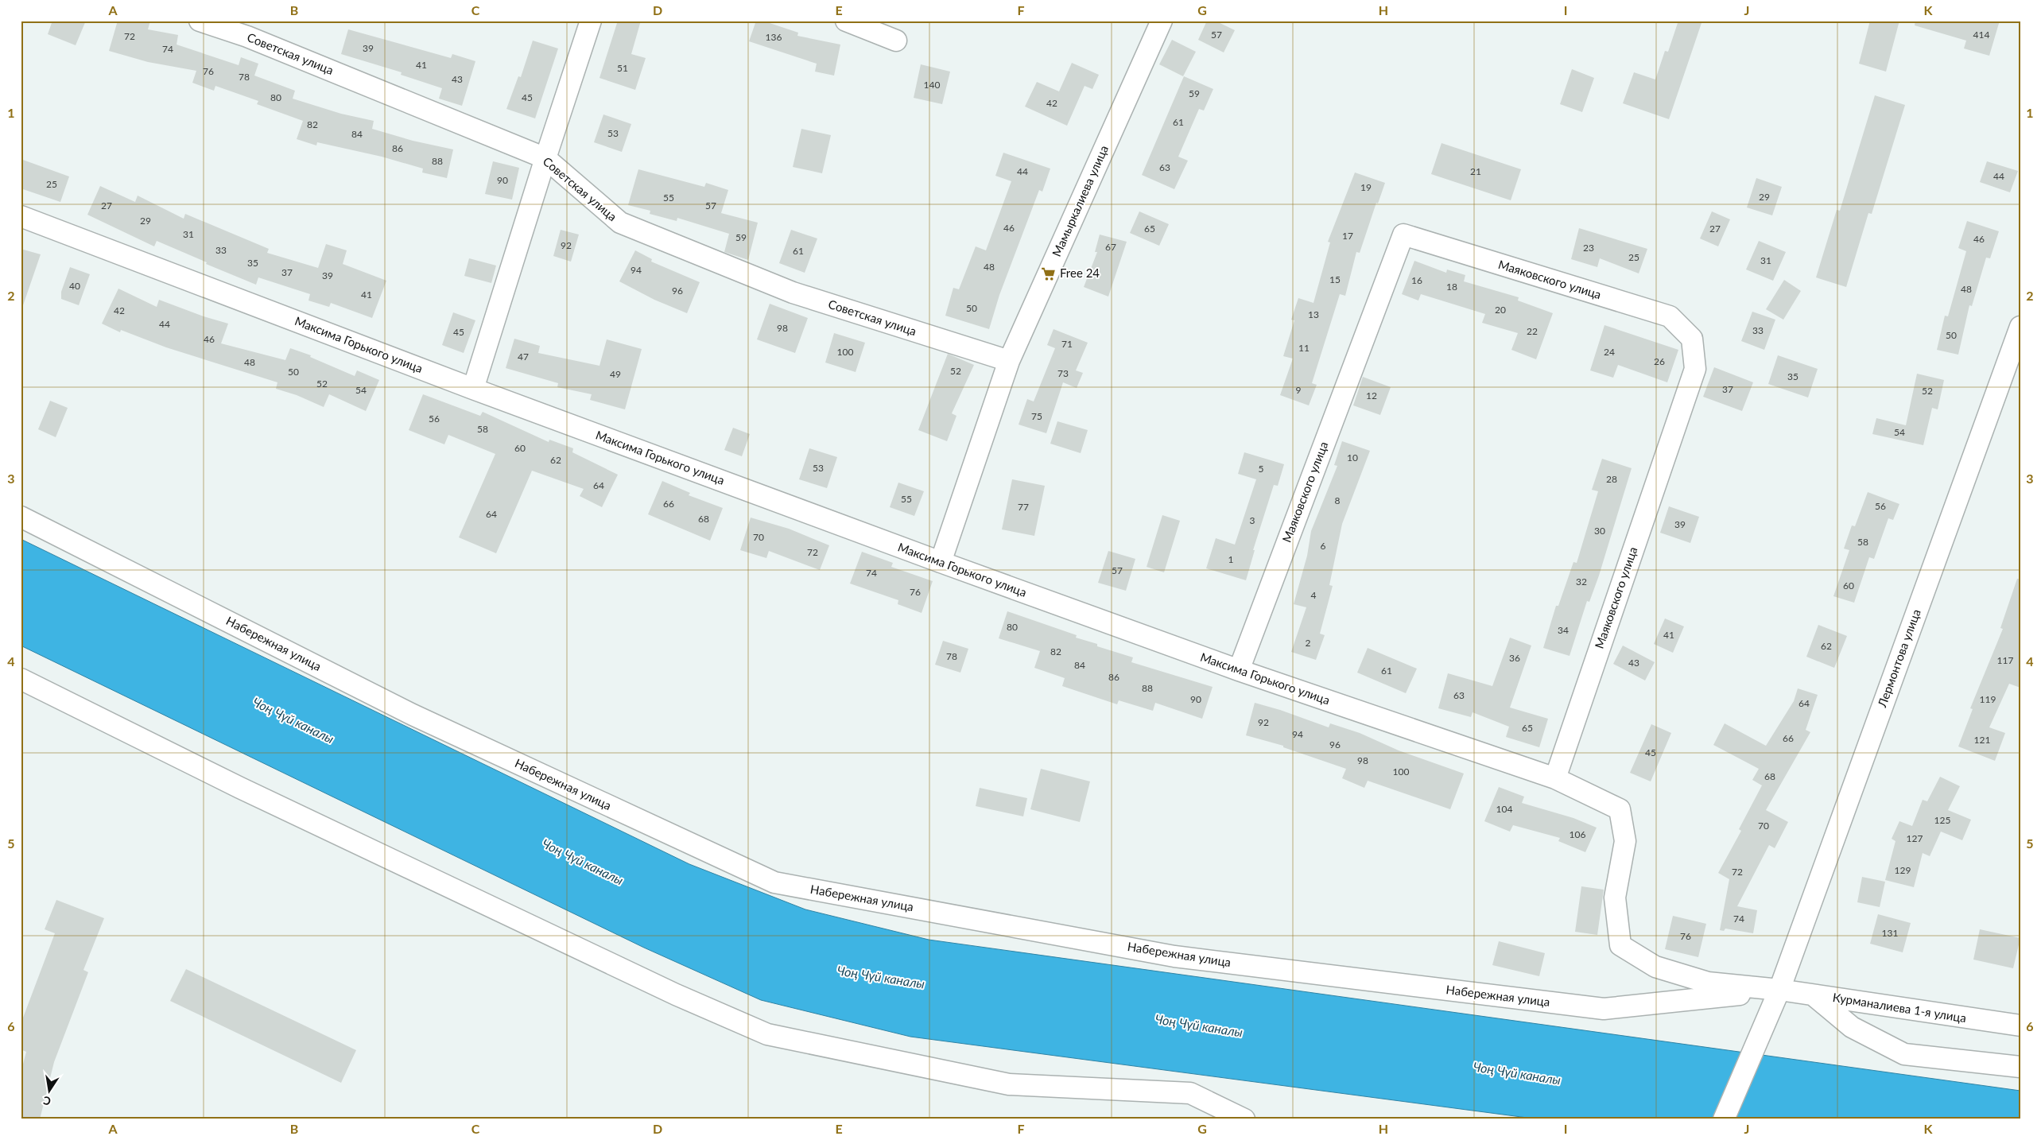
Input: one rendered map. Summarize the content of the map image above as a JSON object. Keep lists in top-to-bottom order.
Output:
{
  "streets": {
    "street": [
      "Советская улица",
      "Мамыркалиева улица",
      "Маяковского улица",
      "Максима Горького улица",
      "Набережная улица",
      "Лермонтова улица",
      "Курманалиева 1-я улица"
    ]
  },
  "crossings": [
    ["Советская улица", "Мамыркалиева улица"],
    ["Мамыркалиева улица", "Максима Горького улица"],
    ["Маяковского улица", "Максима Горького улица"],
    ["Максима Горького улица", "Набережная улица"],
    ["Максима Горького улица", "Лермонтова улица"],
    ["Максима Горького улица", "Курманалиева 1-я улица"],
    ["Набережная улица", "Лермонтова улица"],
    ["Набережная улица", "Курманалиева 1-я улица"],
    ["Лермонтова улица", "Курманалиева 1-я улица"]
  ],
  "water": ["Чоң Чүй каналы"],
  "places": {
    "supermarket": ["Free 24"]
  },
  "house_numbers": [
    "57",
    "414",
    "72",
    "136",
    "39",
    "74",
    "41",
    "51",
    "76",
    "78",
    "43",
    "140",
    "59",
    "80",
    "45",
    "42",
    "61",
    "82",
    "53",
    "84",
    "86",
    "88",
    "63",
    "44",
    "21",
    "44",
    "90",
    "25",
    "19",
    "29",
    "55",
    "27",
    "57",
    "29",
    "46",
    "65",
    "27",
    "31",
    "17",
    "59",
    "46",
    "92",
    "67",
    "23",
    "33",
    "61",
    "25",
    "31",
    "35",
    "48",
    "94",
    "37",
    "39",
    "15",
    "16",
    "40",
    "18",
    "48",
    "96",
    "41",
    "50",
    "20",
    "42",
    "13",
    "44",
    "98",
    "33",
    "22",
    "45",
    "50",
    "46",
    "71",
    "11",
    "100",
    "24",
    "47",
    "26",
    "48",
    "52",
    "50",
    "73",
    "49",
    "35",
    "52",
    "37",
    "54",
    "9",
    "52",
    "12",
    "75",
    "56",
    "58",
    "54",
    "60",
    "10",
    "62",
    "53",
    "5",
    "28",
    "64",
    "55",
    "8",
    "66",
    "56",
    "77",
    "64",
    "68",
    "3",
    "39",
    "30",
    "70",
    "58",
    "6",
    "72",
    "1",
    "57",
    "74",
    "32",
    "60",
    "76",
    "4",
    "80",
    "34",
    "41",
    "2",
    "62",
    "82",
    "78",
    "36",
    "117",
    "43",
    "84",
    "61",
    "86",
    "88",
    "63",
    "90",
    "119",
    "64",
    "92",
    "65",
    "94",
    "66",
    "121",
    "96",
    "45",
    "98",
    "100",
    "68",
    "104",
    "125",
    "70",
    "106",
    "127",
    "129",
    "72",
    "74",
    "131",
    "76"
  ],
  "north": "bottom",
  "grid": {
    "columns": [
      "A",
      "B",
      "C",
      "D",
      "E",
      "F",
      "G",
      "H",
      "I",
      "J",
      "K"
    ],
    "rows": [
      "1",
      "2",
      "3",
      "4",
      "5",
      "6"
    ]
  }
}
